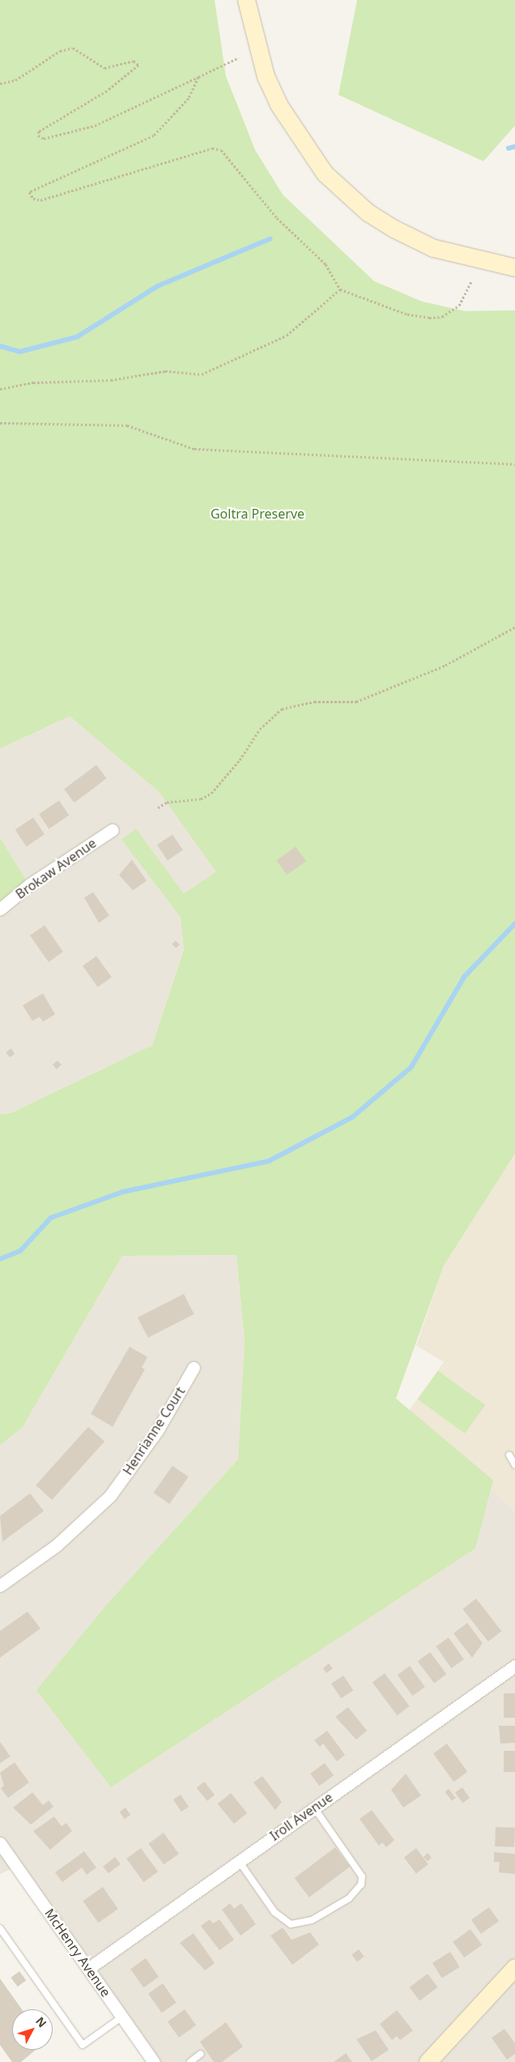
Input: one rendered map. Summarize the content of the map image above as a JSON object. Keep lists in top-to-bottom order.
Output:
{
  "streets": {
    "street": [
      "Brokaw Avenue",
      "Henrianne Court",
      "Iroll Avenue",
      "McHenry Avenue"
    ]
  },
  "crossings": [
    ["Iroll Avenue", "McHenry Avenue"]
  ],
  "parks": ["Goltra Preserve"],
  "north": "top right"
}
